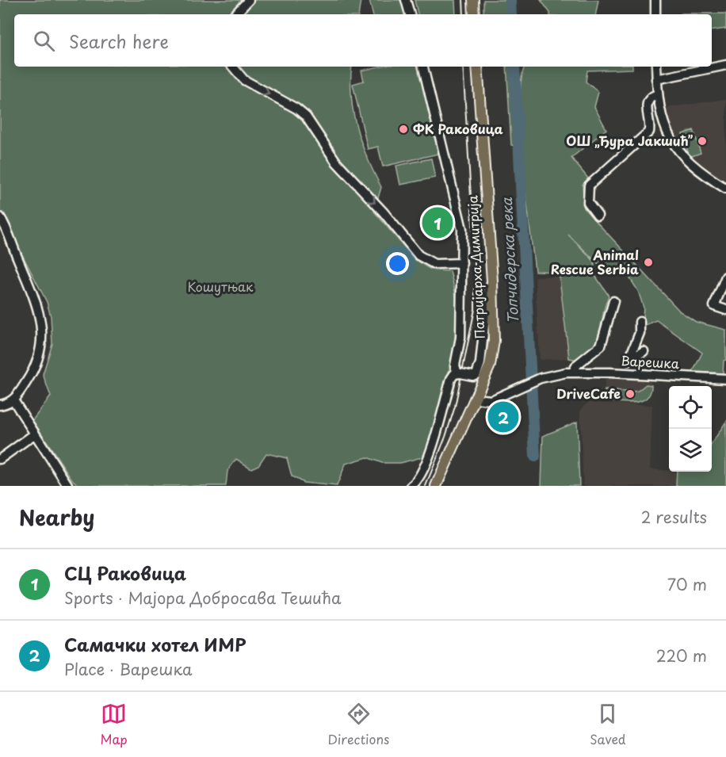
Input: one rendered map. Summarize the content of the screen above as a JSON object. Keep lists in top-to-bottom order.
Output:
{
  "streets": {
    "main road": ["Патријарха Димитрија"],
    "street": ["Варешка"]
  },
  "crossings": [
    ["Патријарха Димитрија", "Варешка"]
  ],
  "water": ["Топчидерска река"],
  "parks": ["Кошутњак"],
  "places": [
    "ФК Раковица",
    "ОШ „Ђура Јакшић”",
    "Animal Rescue Serbia",
    "DriveCafe"
  ],
  "page": {
    "search": "Search here",
    "pins": ["1", "2"],
    "heading": ["Nearby", "2 results"],
    "list": [
      {
        "mark": "1",
        "name": "СЦ Раковица",
        "note": "Sports · Мајора Добросава Тешића",
        "value": "70 m"
      },
      {
        "mark": "2",
        "name": "Самачки хотел ИМР",
        "note": "Place · Варешка",
        "value": "220 m"
      }
    ],
    "nav": ["Map", "Directions", "Saved"]
  }
}
